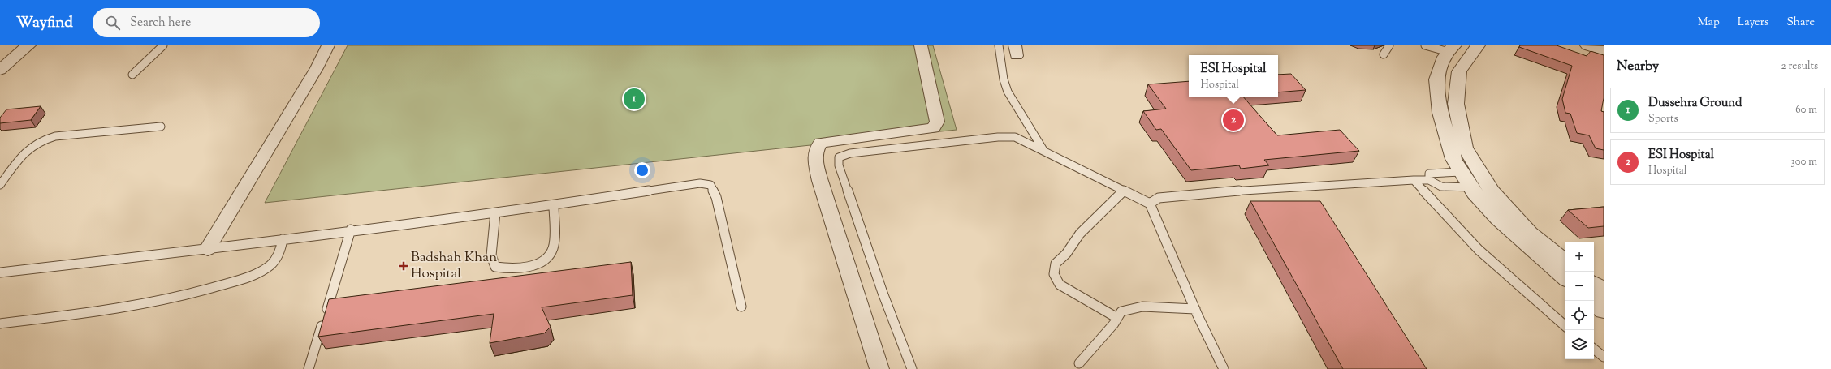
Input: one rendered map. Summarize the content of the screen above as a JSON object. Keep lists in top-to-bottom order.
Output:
{
  "places": {
    "health": ["Badshah Khan Hospital"]
  },
  "page": {
    "header": "Wayfind",
    "search": "Search here",
    "nav": ["Map", "Layers", "Share"],
    "heading": ["Nearby", "2 results"],
    "popup": ["ESI Hospital", "Hospital"],
    "pins": ["1", "2"],
    "list": [
      {
        "mark": "1",
        "name": "Dussehra Ground",
        "note": "Sports",
        "value": "60 m"
      },
      {
        "mark": "2",
        "name": "ESI Hospital",
        "note": "Hospital",
        "value": "300 m"
      }
    ],
    "map_buttons": ["+", "−"]
  }
}
